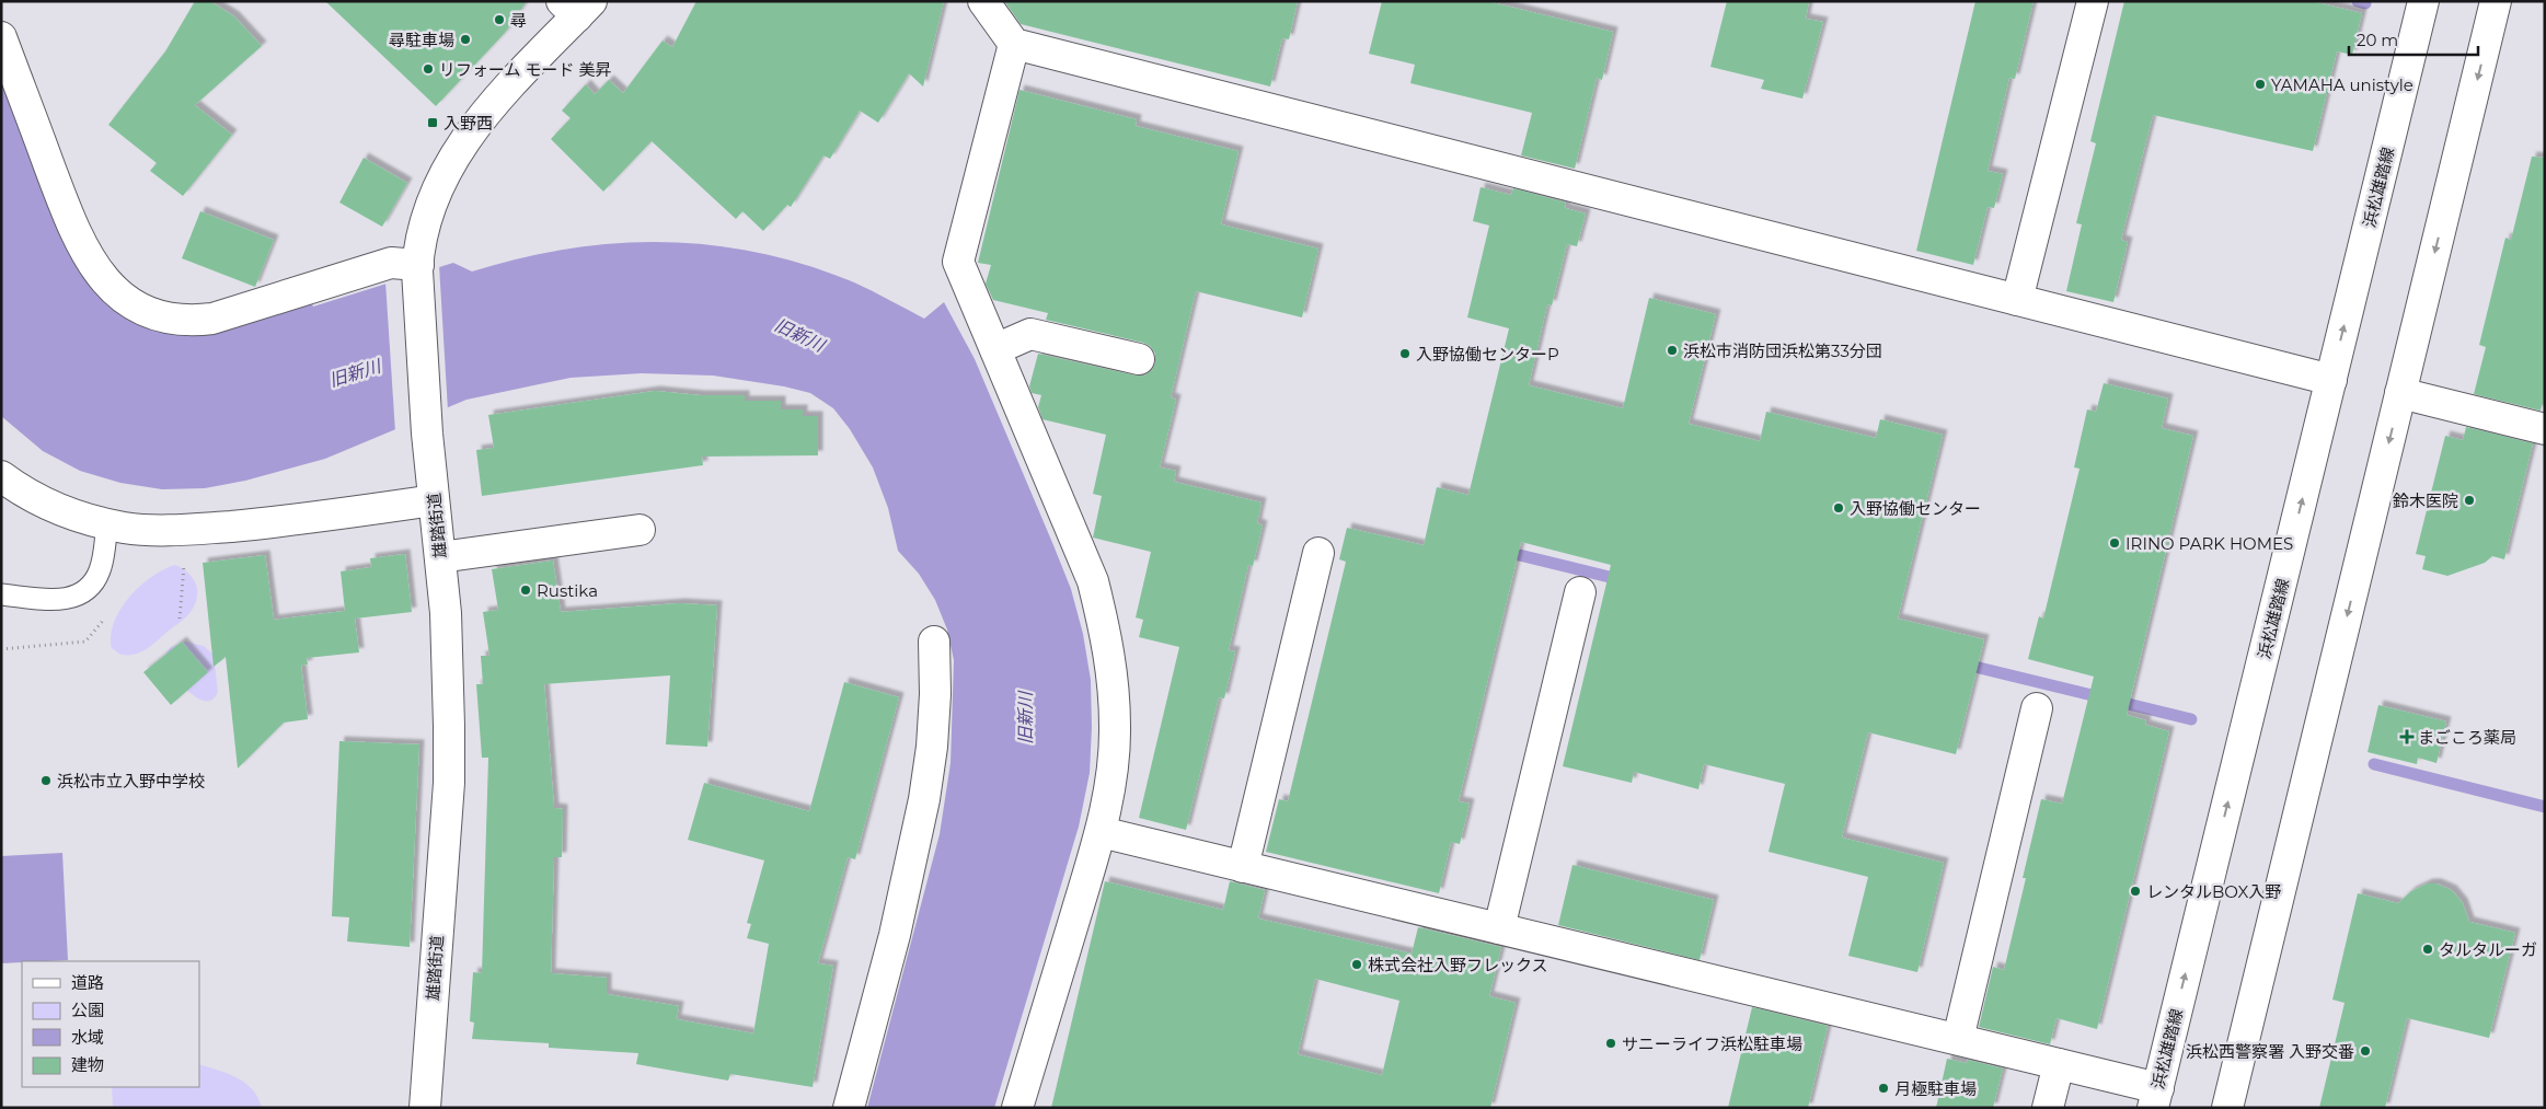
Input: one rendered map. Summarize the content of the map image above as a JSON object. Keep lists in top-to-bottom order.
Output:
{
  "streets": {
    "street": ["浜松雄踏線", "雄踏街道"]
  },
  "water": ["旧新川"],
  "places": {
    "other": [
      "尋",
      "尋駐車場",
      "リフォーム モード 美昇",
      "YAMAHA unistyle",
      "浜松市消防団浜松第33分団",
      "入野協働センターP",
      "鈴木医院",
      "入野協働センター",
      "IRINO PARK HOMES",
      "Rustika",
      "浜松市立入野中学校",
      "レンタルBOX入野",
      "タルタルーガ",
      "株式会社入野フレックス",
      "サニーライフ浜松駐車場",
      "浜松西警察署 入野交番",
      "月極駐車場"
    ],
    "transit": ["入野西"],
    "health": ["まごころ薬局"]
  },
  "legend": [
    "道路",
    "公園",
    "水域",
    "建物"
  ],
  "scale_bar": "20 m"
}
